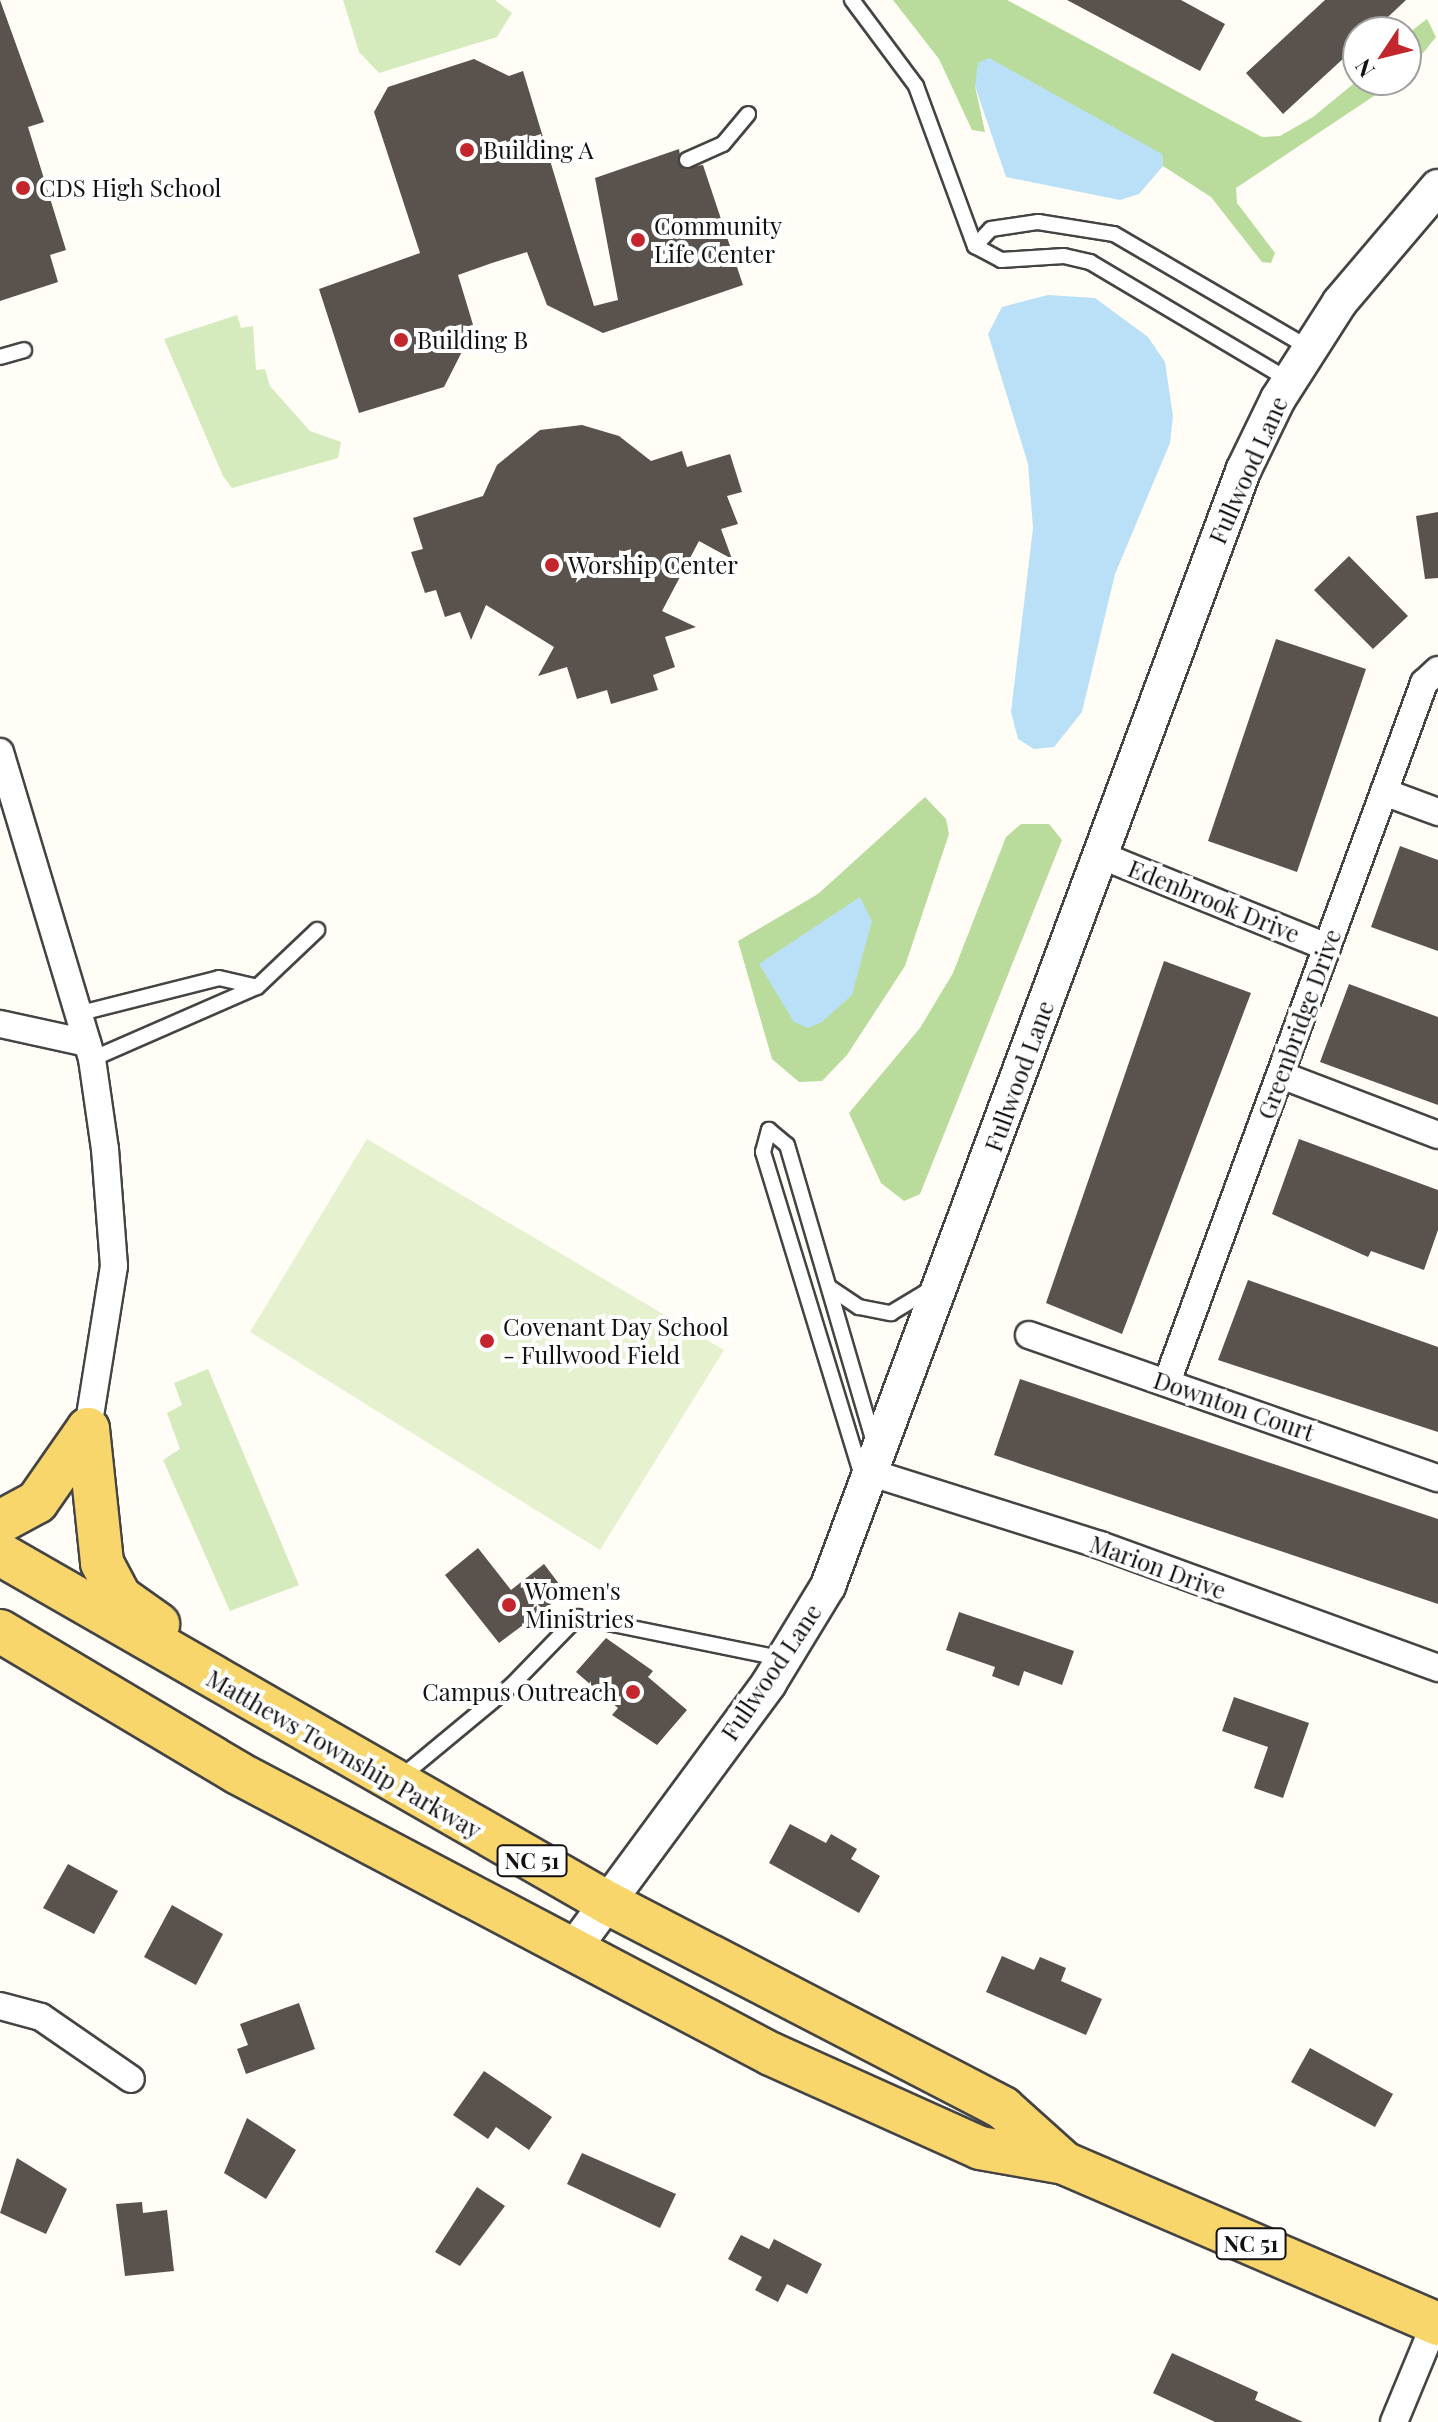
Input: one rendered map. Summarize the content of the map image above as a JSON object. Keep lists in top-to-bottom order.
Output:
{
  "streets": {
    "main road": ["Matthews Township Parkway", "NC 51"],
    "street": [
      "Fullwood Lane",
      "Edenbrook Drive",
      "Greenbridge Drive",
      "Downton Court",
      "Marion Drive"
    ]
  },
  "crossings": [
    ["Fullwood Lane", "Edenbrook Drive"],
    ["Fullwood Lane", "Marion Drive"],
    ["Fullwood Lane", "Matthews Township Parkway"],
    ["Edenbrook Drive", "Greenbridge Drive"],
    ["Greenbridge Drive", "Downton Court"]
  ],
  "places": [
    "Building A",
    "CDS High School",
    "Community Life Center",
    "Building B",
    "Worship Center",
    "Covenant Day School - Fullwood Field",
    "Women's Ministries",
    "Campus Outreach"
  ],
  "north": "bottom left"
}
